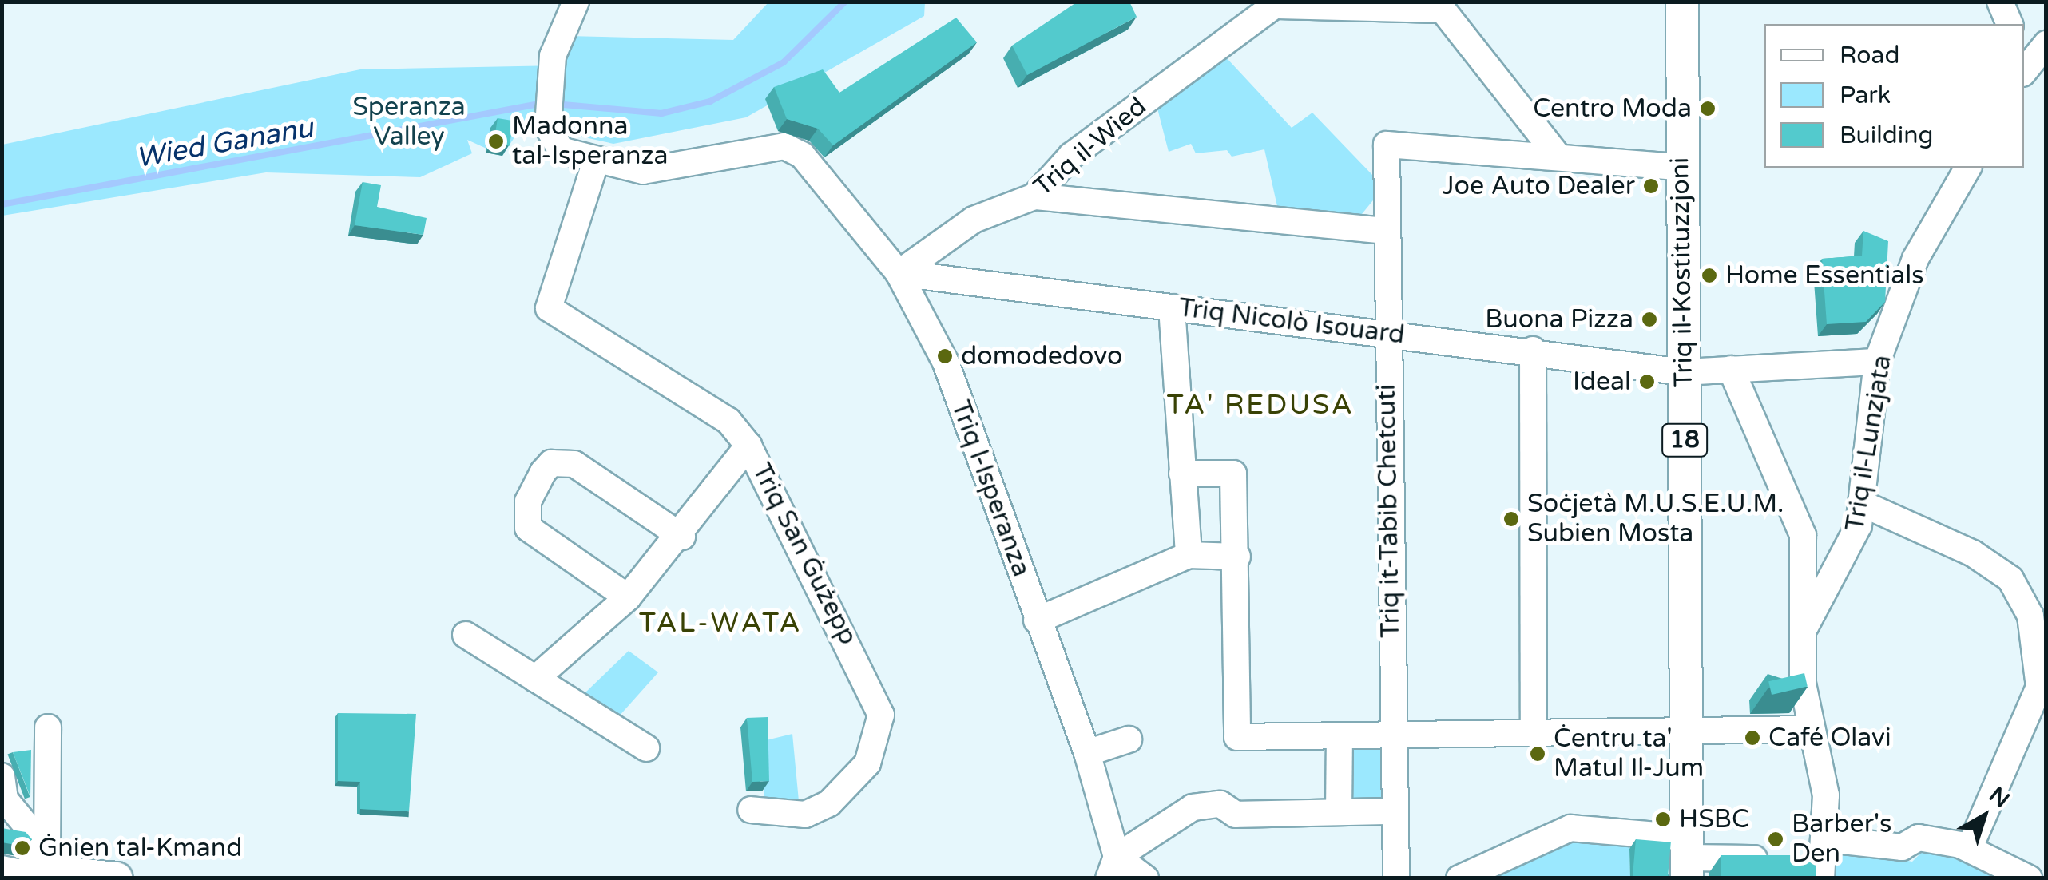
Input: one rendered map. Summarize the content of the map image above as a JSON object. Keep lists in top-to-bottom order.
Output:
{
  "streets": {
    "main road": ["Triq il-Kostituzzjoni", "18"],
    "street": [
      "Triq il-Wied",
      "Triq Nicolò Isouard",
      "Triq il-Lunzjata",
      "Triq l-Isperanza",
      "Triq it-Tabib Chetcuti",
      "Triq San Ġużepp"
    ]
  },
  "crossings": [
    ["Triq il-Wied", "Triq Nicolò Isouard"],
    ["Triq il-Wied", "Triq l-Isperanza"],
    ["Triq il-Kostituzzjoni", "Triq Nicolò Isouard"],
    ["Triq Nicolò Isouard", "Triq il-Lunzjata"],
    ["Triq Nicolò Isouard", "Triq l-Isperanza"],
    ["Triq Nicolò Isouard", "Triq it-Tabib Chetcuti"],
    ["Triq l-Isperanza", "Triq San Ġużepp"]
  ],
  "districts": ["TA' REDUSA", "TAL-WATA"],
  "water": ["Wied Gananu"],
  "parks": ["Speranza Valley"],
  "places": [
    "Centro Moda",
    "Madonna tal-Isperanza",
    "Joe Auto Dealer",
    "Home Essentials",
    "Buona Pizza",
    "domodedovo",
    "Ideal",
    "Soċjetà M.U.S.E.U.M. Subien Mosta",
    "Café Olavi",
    "Ċentru ta' Matul Il-Jum",
    "HSBC",
    "Barber's Den",
    "Ġnien tal-Kmand"
  ],
  "legend": ["Road", "Park", "Building"],
  "north": "top right"
}
